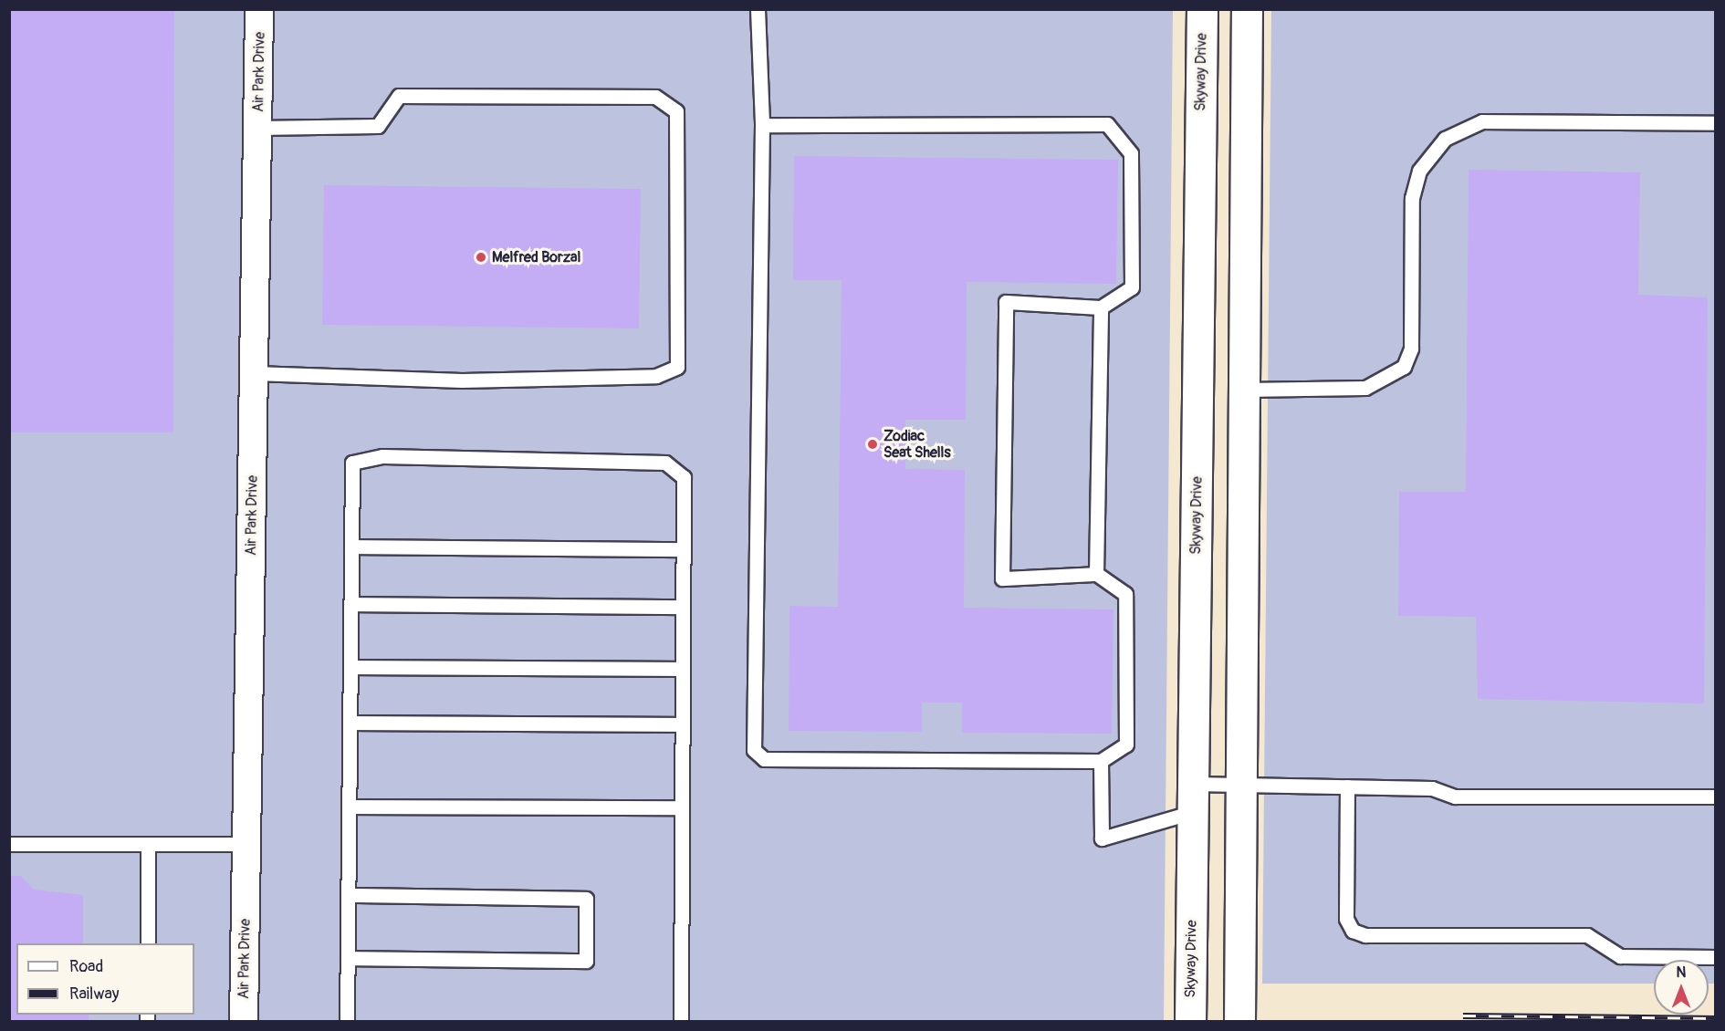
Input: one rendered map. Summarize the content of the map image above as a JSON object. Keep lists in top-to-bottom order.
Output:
{
  "streets": {
    "main road": ["Skyway Drive"],
    "street": ["Air Park Drive"]
  },
  "places": ["Melfred Borzal", "Zodiac Seat Shells"],
  "legend": ["Road", "Railway"],
  "north": "top"
}
